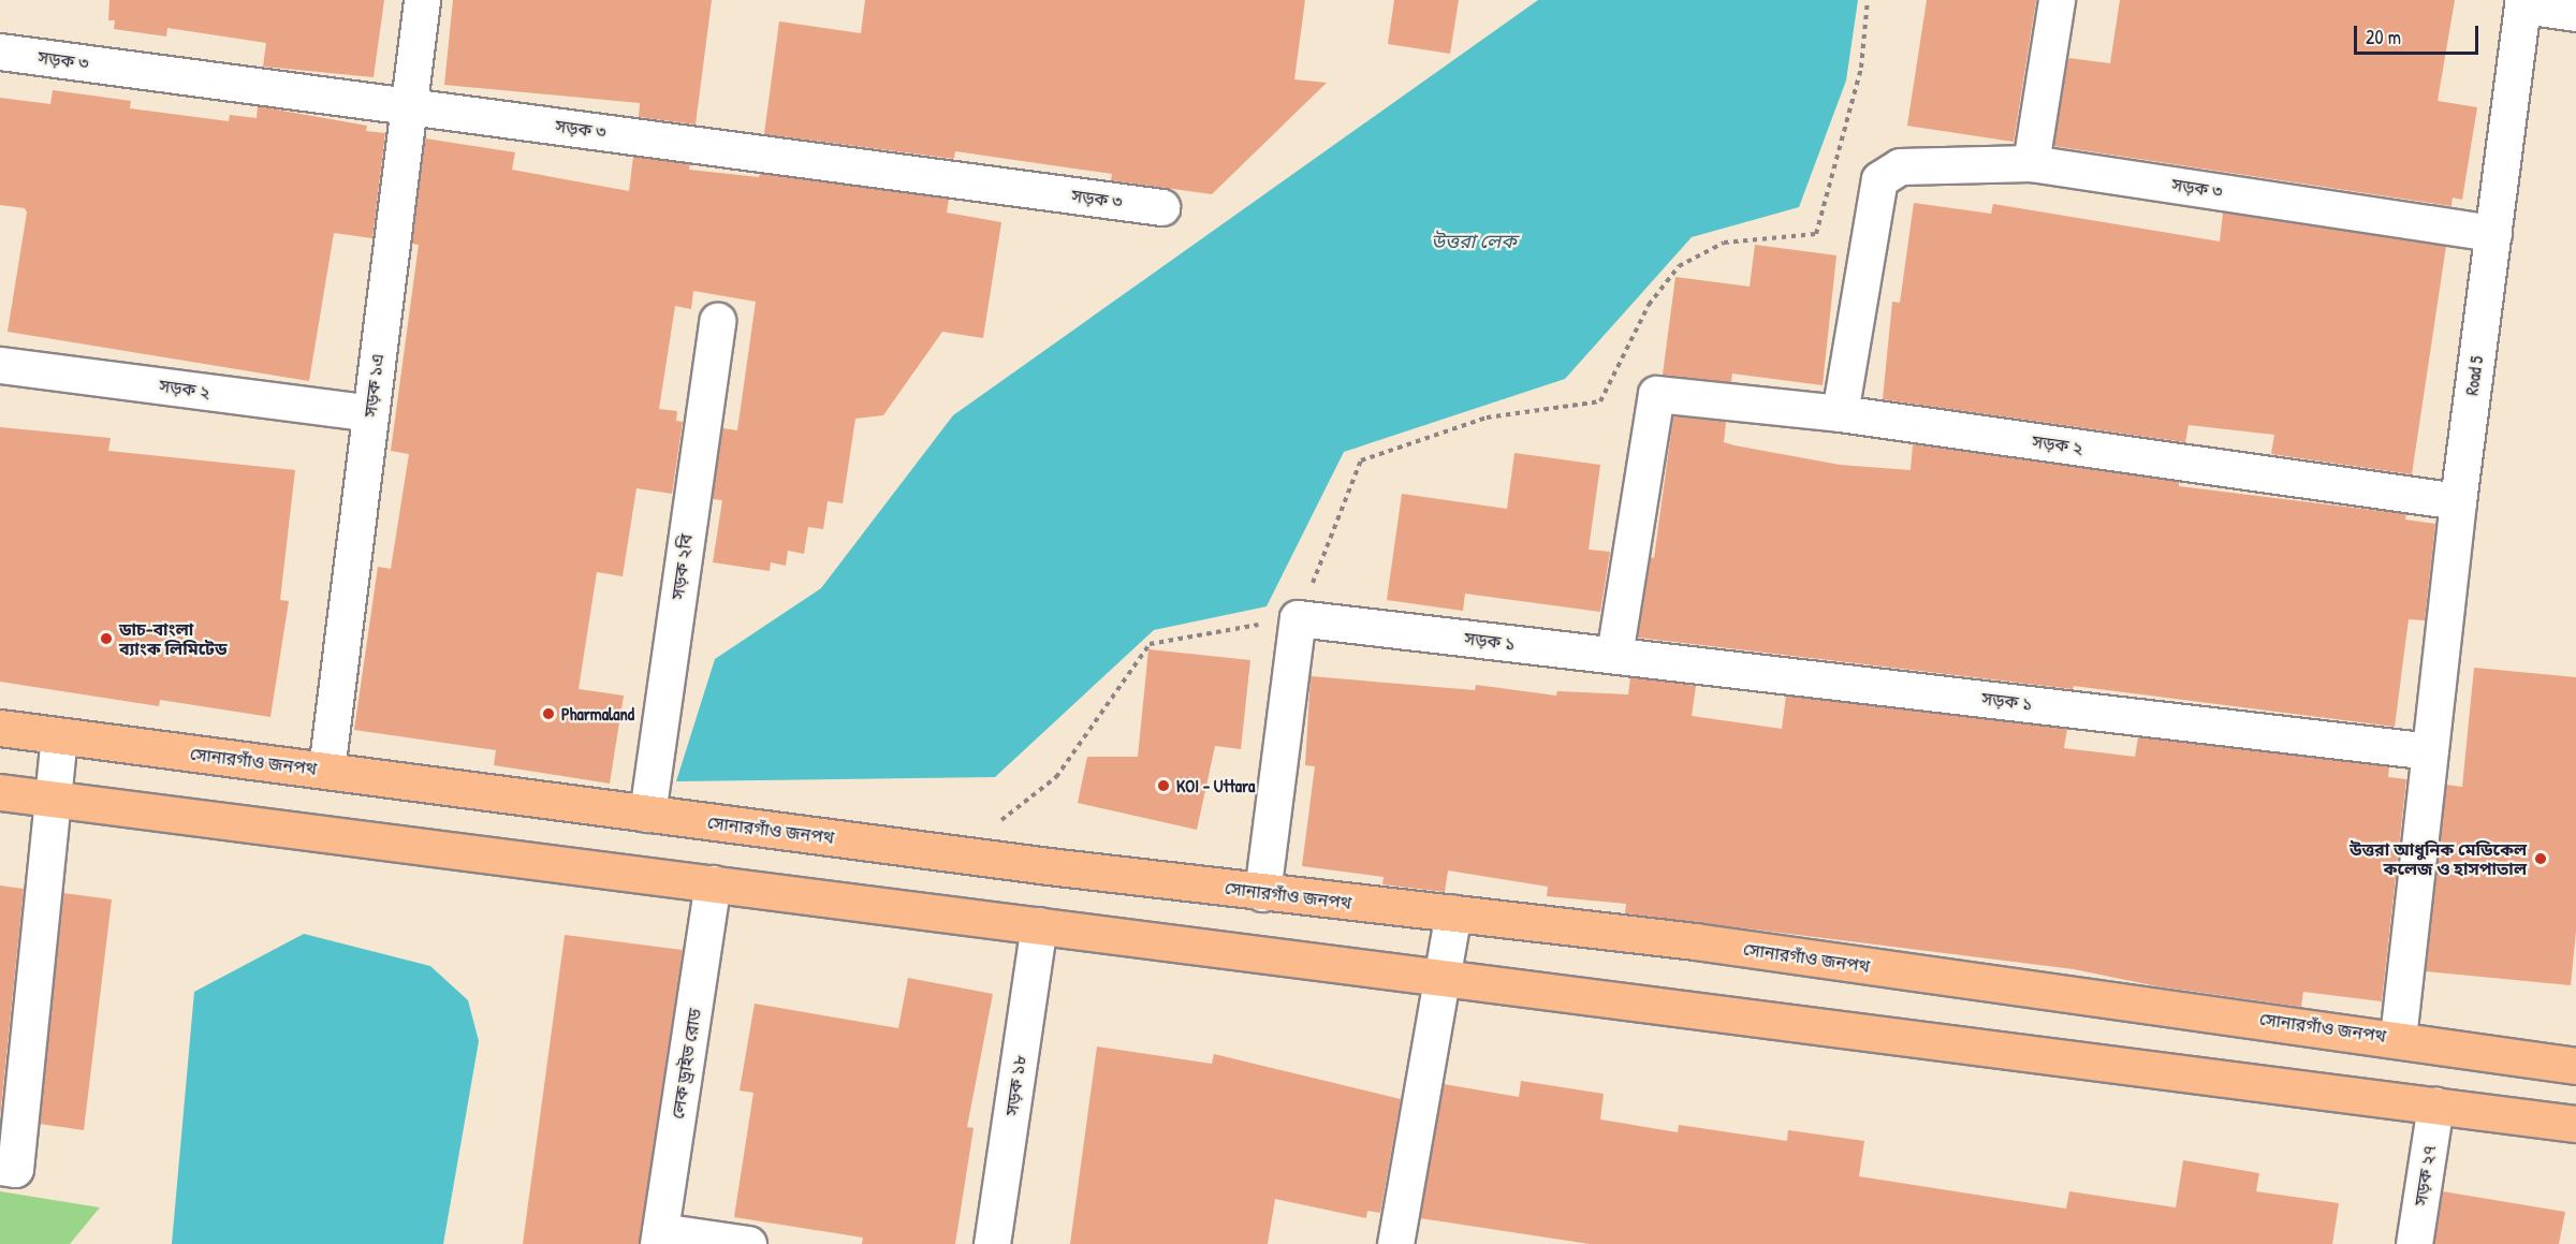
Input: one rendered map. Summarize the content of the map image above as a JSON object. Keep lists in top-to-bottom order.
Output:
{
  "streets": {
    "main road": ["সোনারগাঁও জনপথ"],
    "street": [
      "সড়ক ৩",
      "Road 5",
      "সড়ক ১এ",
      "সড়ক ২",
      "সড়ক ২বি",
      "সড়ক ১",
      "লেক ড্রাইভ রোড",
      "সড়ক ১৮",
      "সড়ক ২৭"
    ]
  },
  "crossings": [
    ["সড়ক ৩", "Road 5"],
    ["সড়ক ৩", "সড়ক ১এ"],
    ["সড়ক ৩", "সড়ক ২"],
    ["Road 5", "সড়ক ২"],
    ["Road 5", "সড়ক ১"],
    ["সড়ক ১এ", "সড়ক ২"],
    ["সড়ক ১এ", "সোনারগাঁও জনপথ"],
    ["সড়ক ২", "সড়ক ১"],
    ["সড়ক ২বি", "সোনারগাঁও জনপথ"]
  ],
  "water": ["উত্তরা লেক"],
  "places": [
    "ডাচ-বাংলা ব্যাংক লিমিটেড",
    "Pharmaland",
    "KOI - Uttara",
    "উত্তরা আধুনিক মেডিকেল কলেজ ও হাসপাতাল"
  ],
  "scale_bar": "20 m"
}
